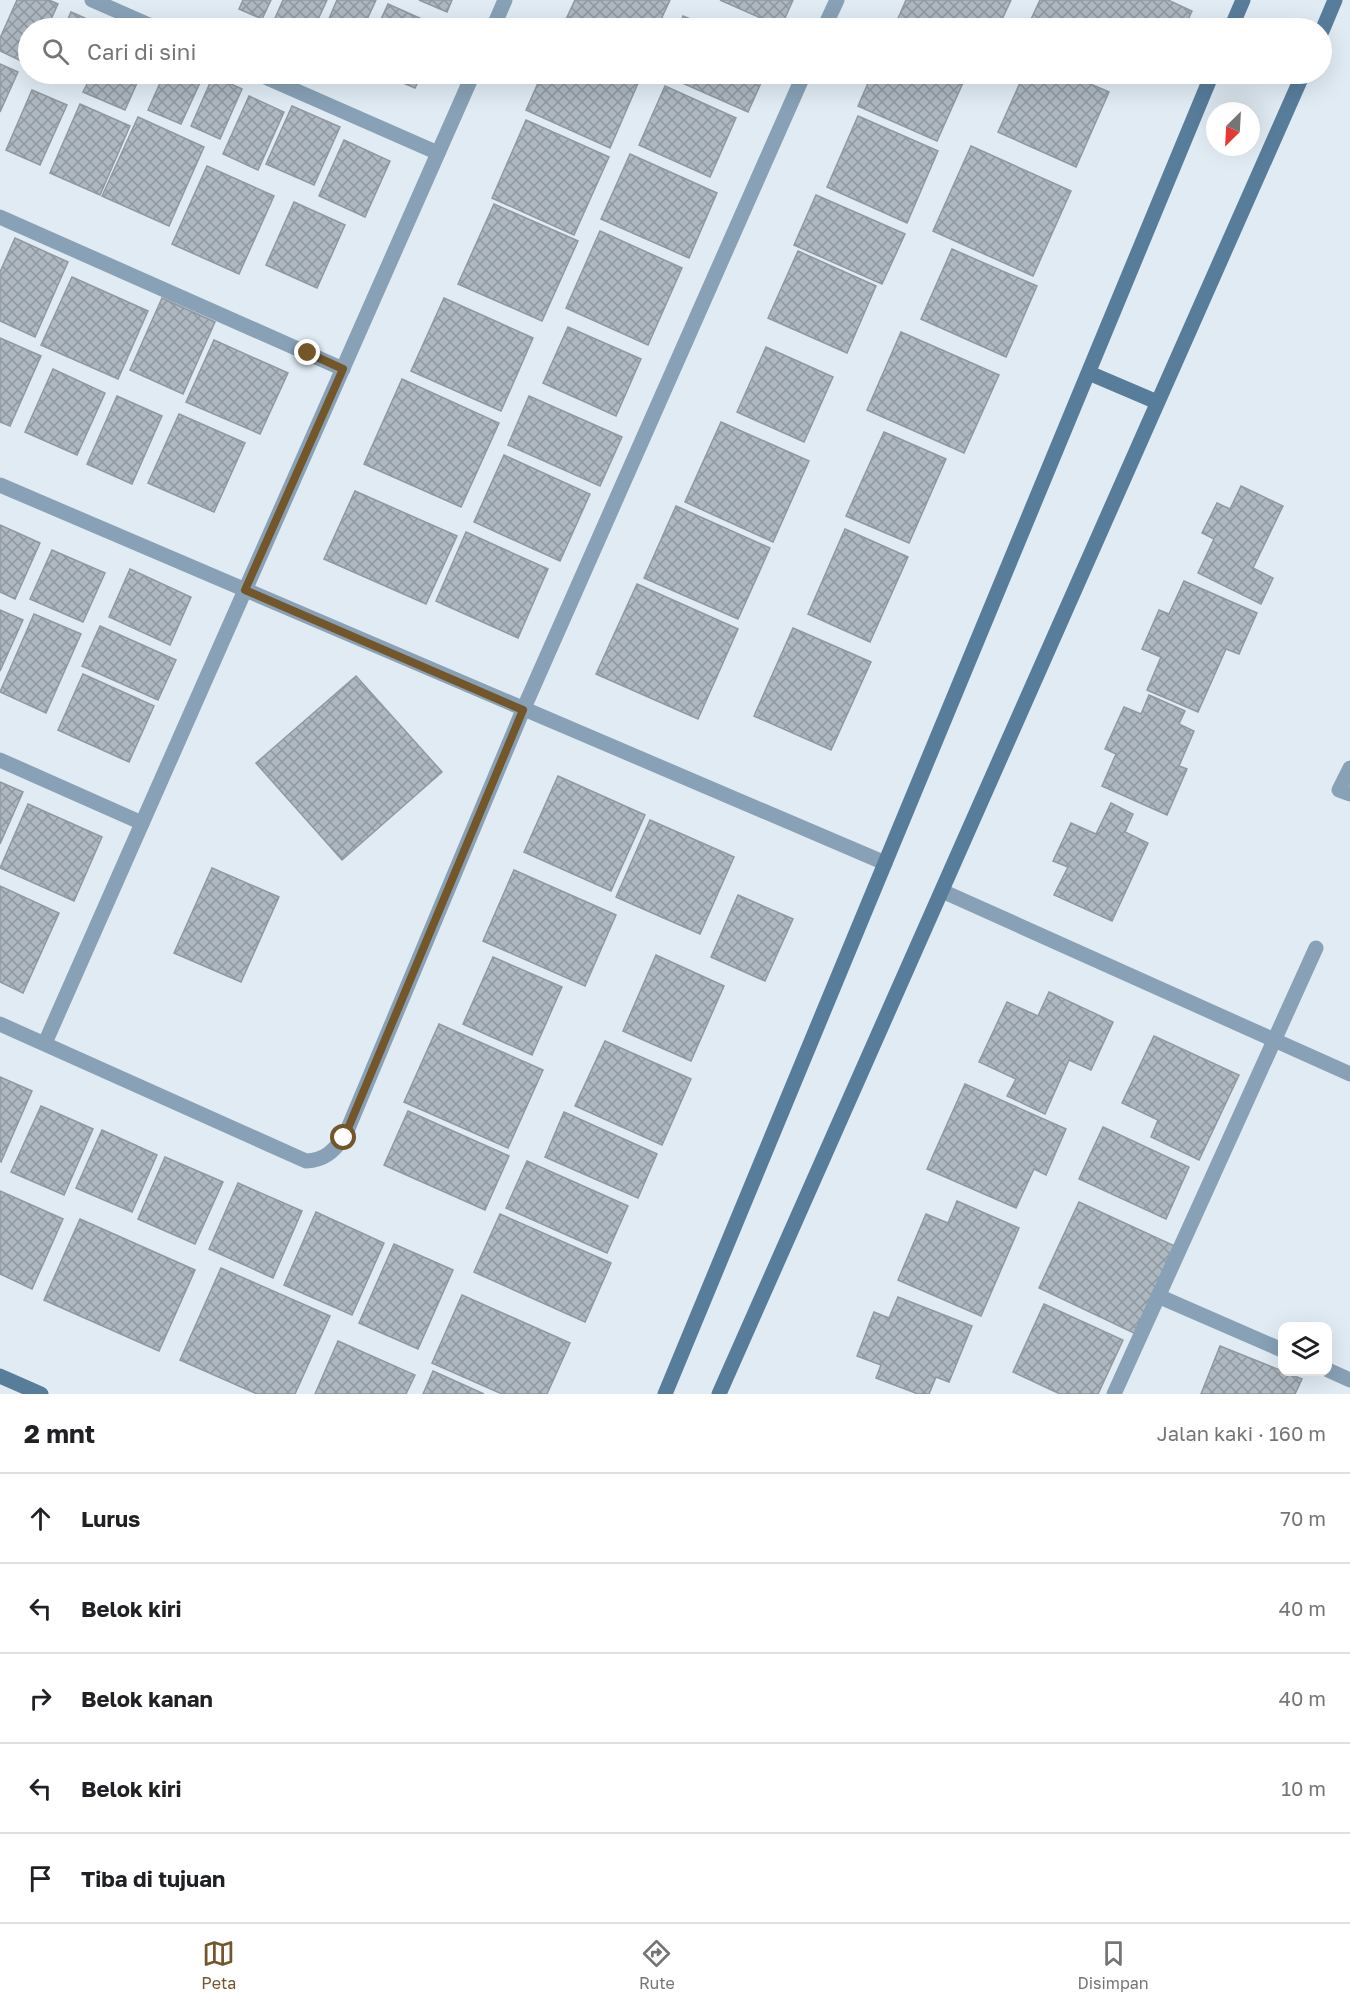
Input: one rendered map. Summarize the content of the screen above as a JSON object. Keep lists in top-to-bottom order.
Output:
{
  "north": "bottom left",
  "page": {
    "search": "Cari di sini",
    "heading": ["2 mnt", "Jalan kaki · 160 m"],
    "list": [
      ["Lurus", "70 m"],
      ["Belok kiri", "40 m"],
      ["Belok kanan", "40 m"],
      ["Belok kiri", "10 m"],
      "Tiba di tujuan"
    ],
    "nav": ["Peta", "Rute", "Disimpan"]
  }
}
